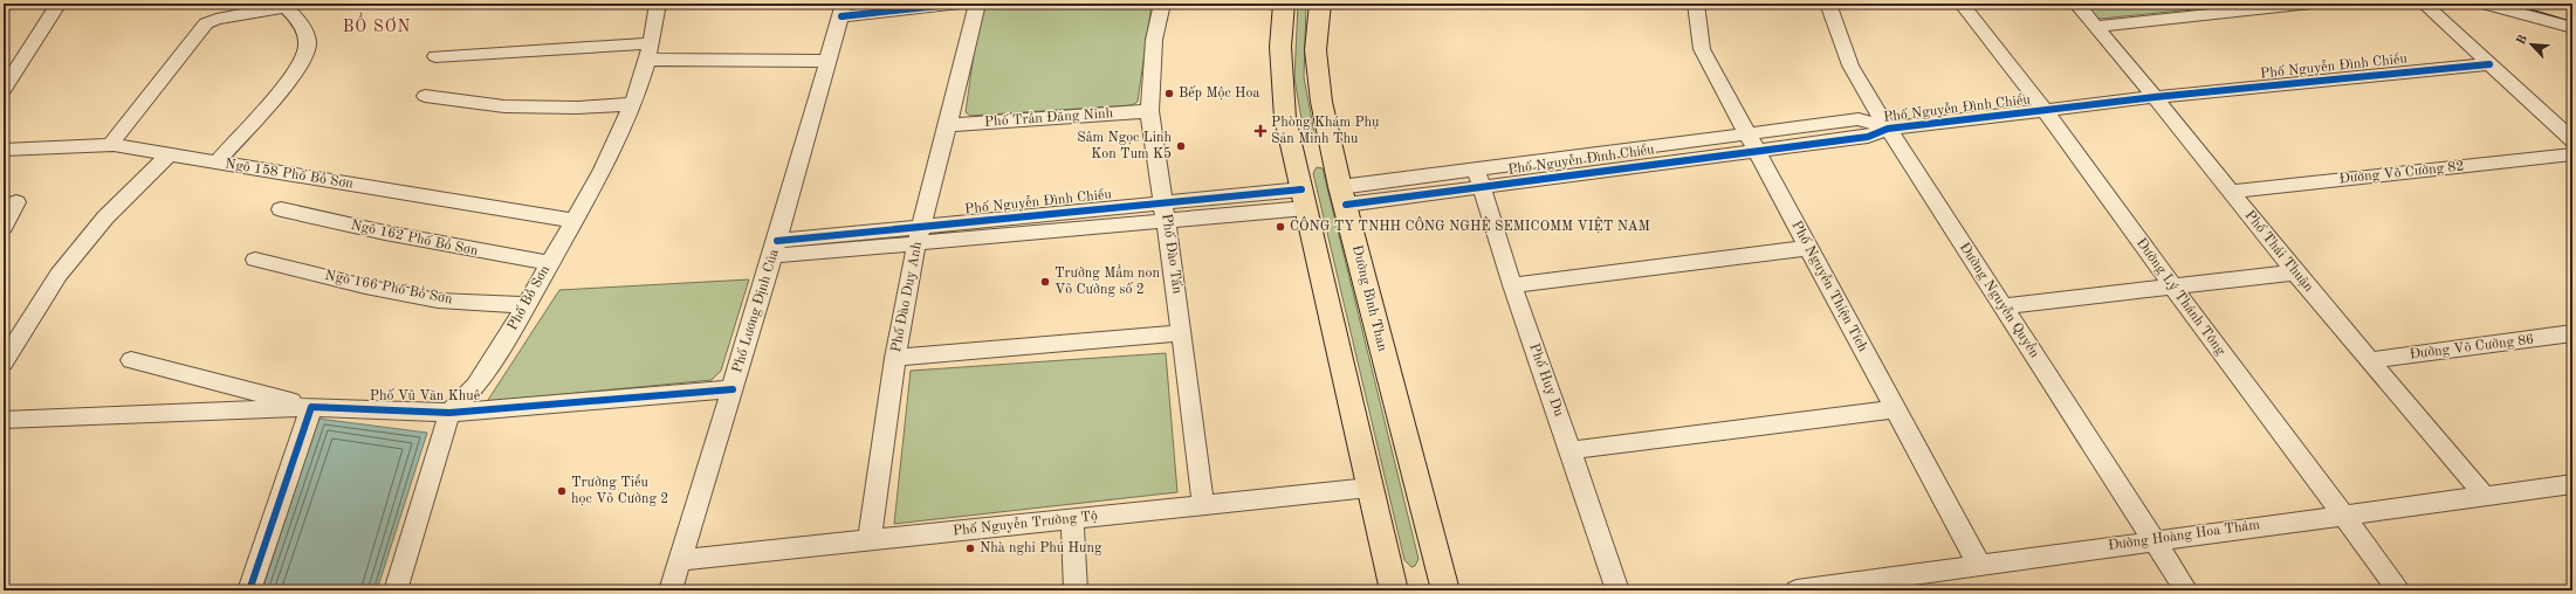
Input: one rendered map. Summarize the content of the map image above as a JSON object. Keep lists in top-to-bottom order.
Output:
{
  "streets": {
    "main road": ["Đường Bình Than"],
    "street": [
      "Phố Nguyễn Đình Chiểu",
      "Phố Trần Đăng Ninh",
      "Đường Võ Cường 82",
      "Ngõ 158 Phố Bồ Sơn",
      "Ngõ 162 Phố Bồ Sơn",
      "Phố Thái Thuận",
      "Phố Đào Tấn",
      "Phố Nguyễn Thiện Tích",
      "Ngõ 166 Phố Bồ Sơn",
      "Phố Đào Duy Anh",
      "Đường Lý Thánh Tông",
      "Phố Bồ Sơn",
      "Đường Nguyễn Quyền",
      "Phố Lương Định Của",
      "Đường Võ Cường 86",
      "Phố Huy Du",
      "Phố Vũ Văn Khuê",
      "Phố Nguyễn Trường Tộ",
      "Đường Hoàng Hoa Thám"
    ]
  },
  "crossings": [
    ["Phố Nguyễn Đình Chiểu", "Phố Thái Thuận"],
    ["Phố Nguyễn Đình Chiểu", "Phố Đào Tấn"],
    ["Phố Nguyễn Đình Chiểu", "Phố Nguyễn Thiện Tích"],
    ["Phố Nguyễn Đình Chiểu", "Phố Đào Duy Anh"],
    ["Phố Nguyễn Đình Chiểu", "Đường Lý Thánh Tông"],
    ["Phố Nguyễn Đình Chiểu", "Đường Bình Than"],
    ["Phố Nguyễn Đình Chiểu", "Đường Nguyễn Quyền"],
    ["Phố Nguyễn Đình Chiểu", "Phố Lương Định Của"],
    ["Phố Nguyễn Đình Chiểu", "Phố Huy Du"],
    ["Phố Trần Đăng Ninh", "Phố Đào Tấn"],
    ["Phố Trần Đăng Ninh", "Phố Đào Duy Anh"],
    ["Đường Võ Cường 82", "Phố Thái Thuận"],
    ["Ngõ 158 Phố Bồ Sơn", "Phố Bồ Sơn"],
    ["Ngõ 162 Phố Bồ Sơn", "Phố Bồ Sơn"],
    ["Phố Thái Thuận", "Đường Võ Cường 86"],
    ["Phố Thái Thuận", "Đường Hoàng Hoa Thám"],
    ["Phố Đào Tấn", "Phố Nguyễn Trường Tộ"],
    ["Phố Nguyễn Thiện Tích", "Đường Hoàng Hoa Thám"],
    ["Ngõ 166 Phố Bồ Sơn", "Phố Bồ Sơn"],
    ["Phố Đào Duy Anh", "Phố Nguyễn Trường Tộ"],
    ["Đường Lý Thánh Tông", "Đường Hoàng Hoa Thám"],
    ["Phố Bồ Sơn", "Phố Vũ Văn Khuê"],
    ["Đường Nguyễn Quyền", "Đường Hoàng Hoa Thám"],
    ["Phố Lương Định Của", "Phố Vũ Văn Khuê"],
    ["Phố Lương Định Của", "Phố Nguyễn Trường Tộ"]
  ],
  "districts": ["BỒ SƠN"],
  "places": {
    "other": [
      "Bếp Mộc Hoa",
      "Sâm Ngọc Linh Kon Tum K5",
      "CÔNG TY TNHH CÔNG NGHỆ SEMICOMM VIỆT NAM",
      "Trường Mầm non Võ Cường số 2",
      "Trường Tiểu học Võ Cường 2",
      "Nhà nghỉ Phú Hưng"
    ],
    "health": ["Phòng Khám Phụ Sản Minh Thu"]
  },
  "north": "top left"
}
